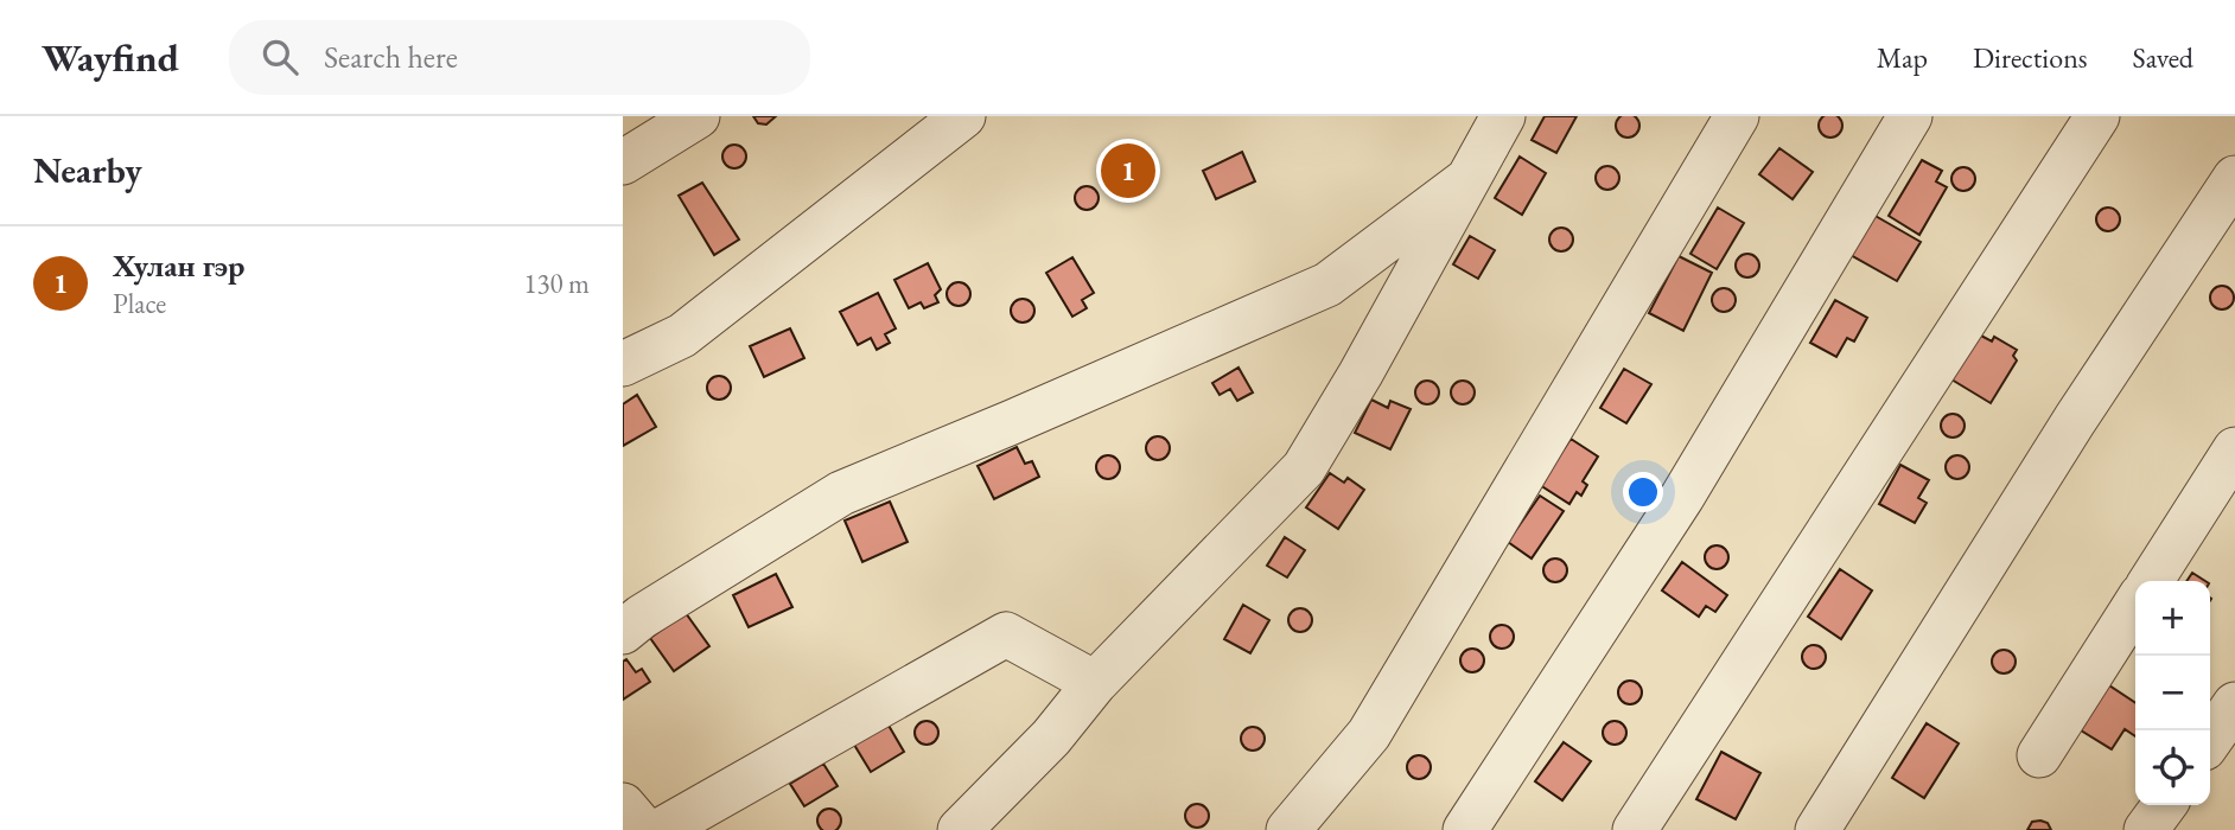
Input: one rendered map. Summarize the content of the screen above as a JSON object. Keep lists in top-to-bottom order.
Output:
{
  "page": {
    "header": "Wayfind",
    "search": "Search here",
    "nav": ["Map", "Directions", "Saved"],
    "heading": "Nearby",
    "pins": "1",
    "list": [
      {
        "mark": "1",
        "name": "Хулан гэр",
        "note": "Place",
        "value": "130 m"
      }
    ],
    "map_buttons": ["+", "−"]
  }
}
